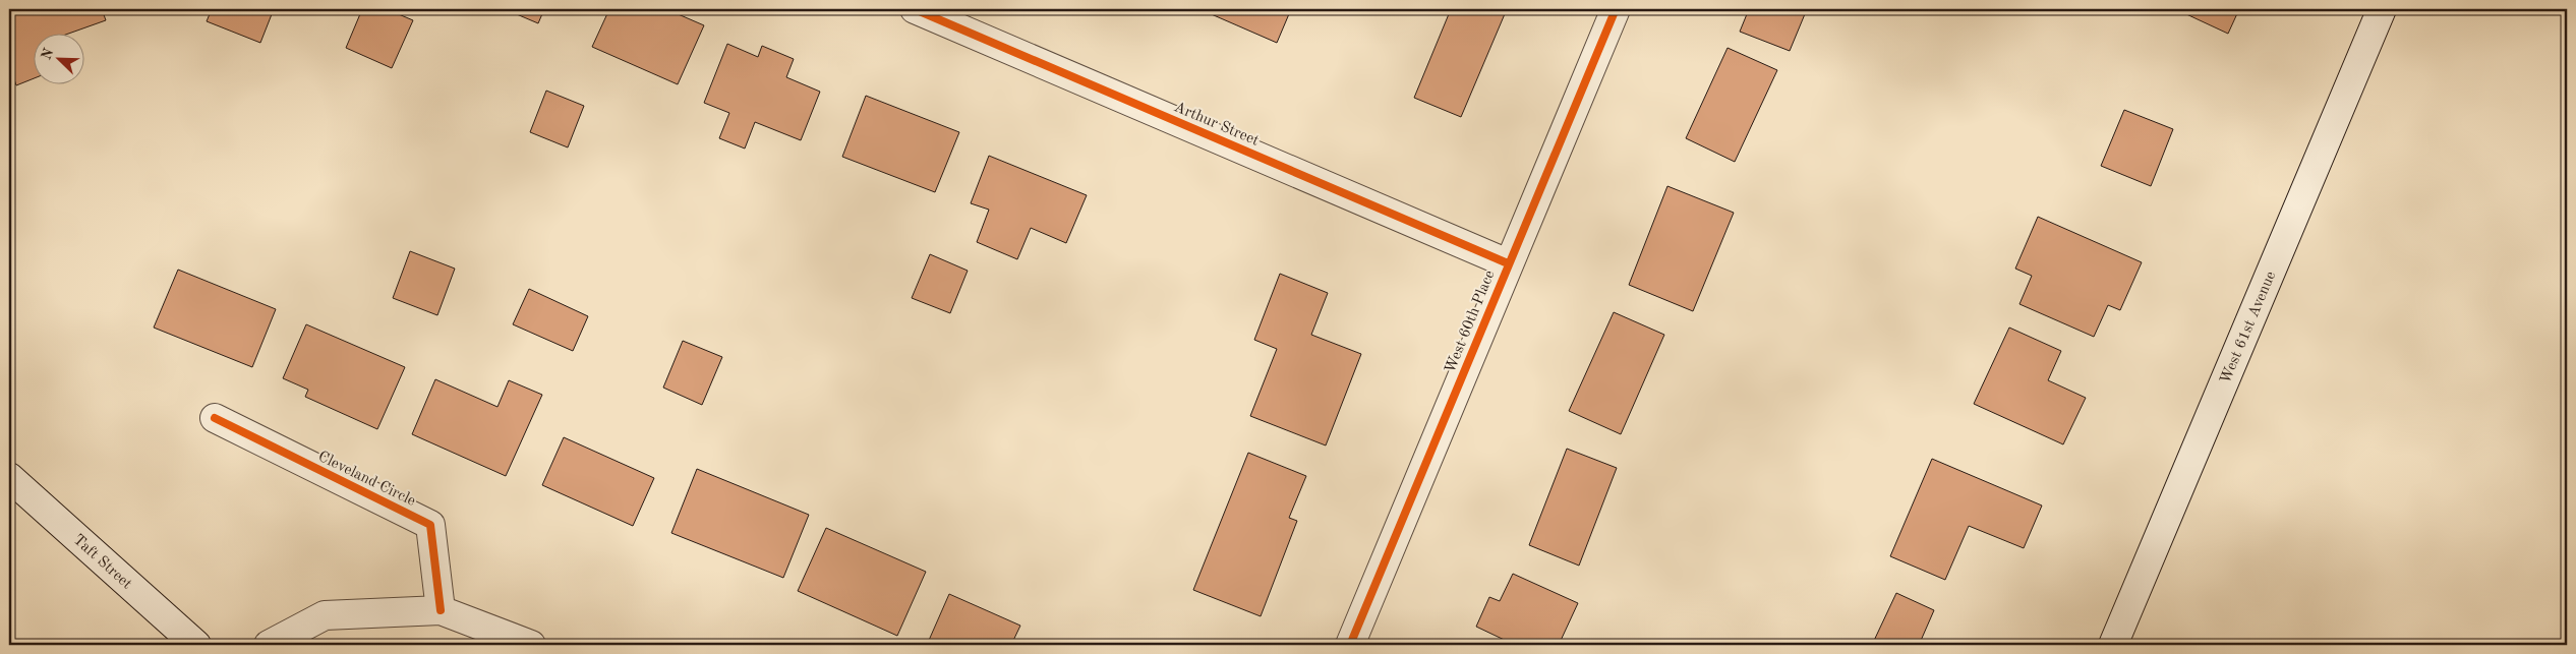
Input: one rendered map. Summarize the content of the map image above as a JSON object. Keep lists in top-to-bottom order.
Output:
{
  "streets": {
    "street": [
      "Arthur Street",
      "West 60th Place",
      "West 61st Avenue",
      "Cleveland Circle",
      "Taft Street"
    ]
  },
  "crossings": [
    ["Arthur Street", "West 60th Place"]
  ],
  "north": "top left"
}
